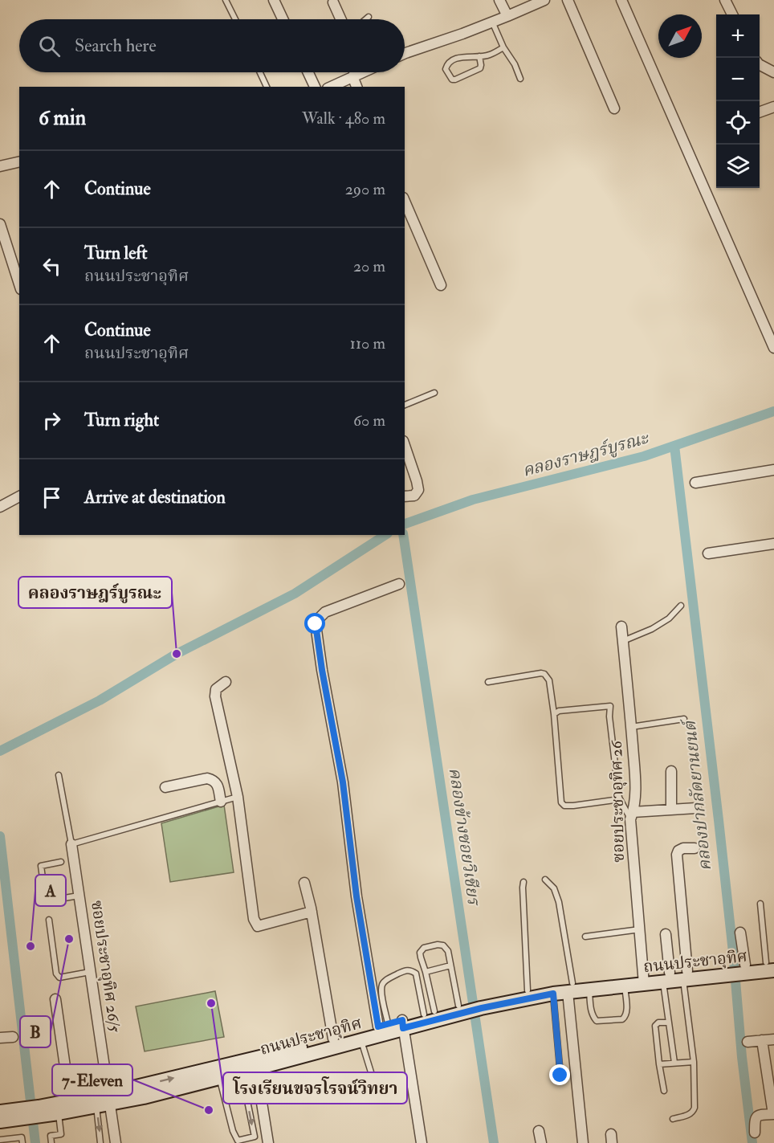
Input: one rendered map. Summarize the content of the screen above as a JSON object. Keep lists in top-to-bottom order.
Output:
{
  "streets": {
    "main road": ["ถนนประชาอุทิศ"],
    "street": ["ซอยประชาอุทิศ 26", "ซอยประชาอุทิศ 26/5"]
  },
  "crossings": [
    ["ซอยประชาอุทิศ 26", "ถนนประชาอุทิศ"],
    ["ถนนประชาอุทิศ", "ซอยประชาอุทิศ 26/5"]
  ],
  "water": ["คลองราษฎร์บูรณะ", "คลองปากลัดยานยนต์", "คลองข้างซอยวิเชียร"],
  "places": [
    "คลองราษฎร์บูรณะ",
    "B",
    "A",
    "โรงเรียนขจรโรจน์วิทยา",
    "7-Eleven"
  ],
  "north": "top right",
  "page": {
    "map_buttons": ["+", "−"],
    "search": "Search here",
    "heading": ["6 min", "Walk · 480 m"],
    "list": [
      ["Continue", "290 m"],
      ["Turn left", "ถนนประชาอุทิศ", "20 m"],
      ["Continue", "ถนนประชาอุทิศ", "110 m"],
      ["Turn right", "60 m"],
      "Arrive at destination"
    ]
  }
}
